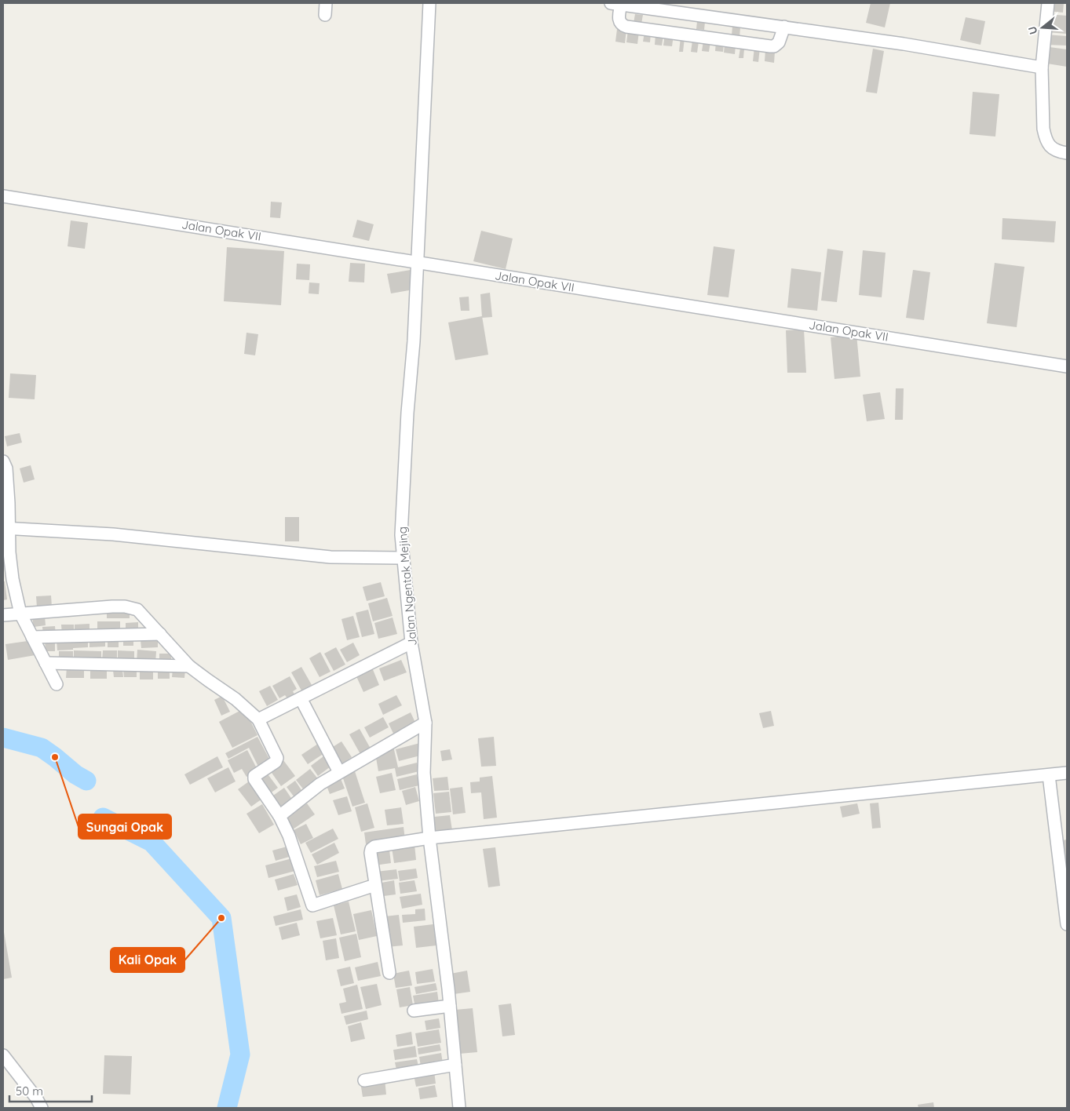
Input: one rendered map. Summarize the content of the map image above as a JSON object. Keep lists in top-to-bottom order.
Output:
{
  "streets": {
    "street": ["Jalan Opak VII", "Jalan Ngentak Mejing"]
  },
  "crossings": [
    ["Jalan Opak VII", "Jalan Ngentak Mejing"]
  ],
  "places": ["Sungai Opak", "Kali Opak"],
  "scale_bar": "50 m",
  "north": "left"
}
